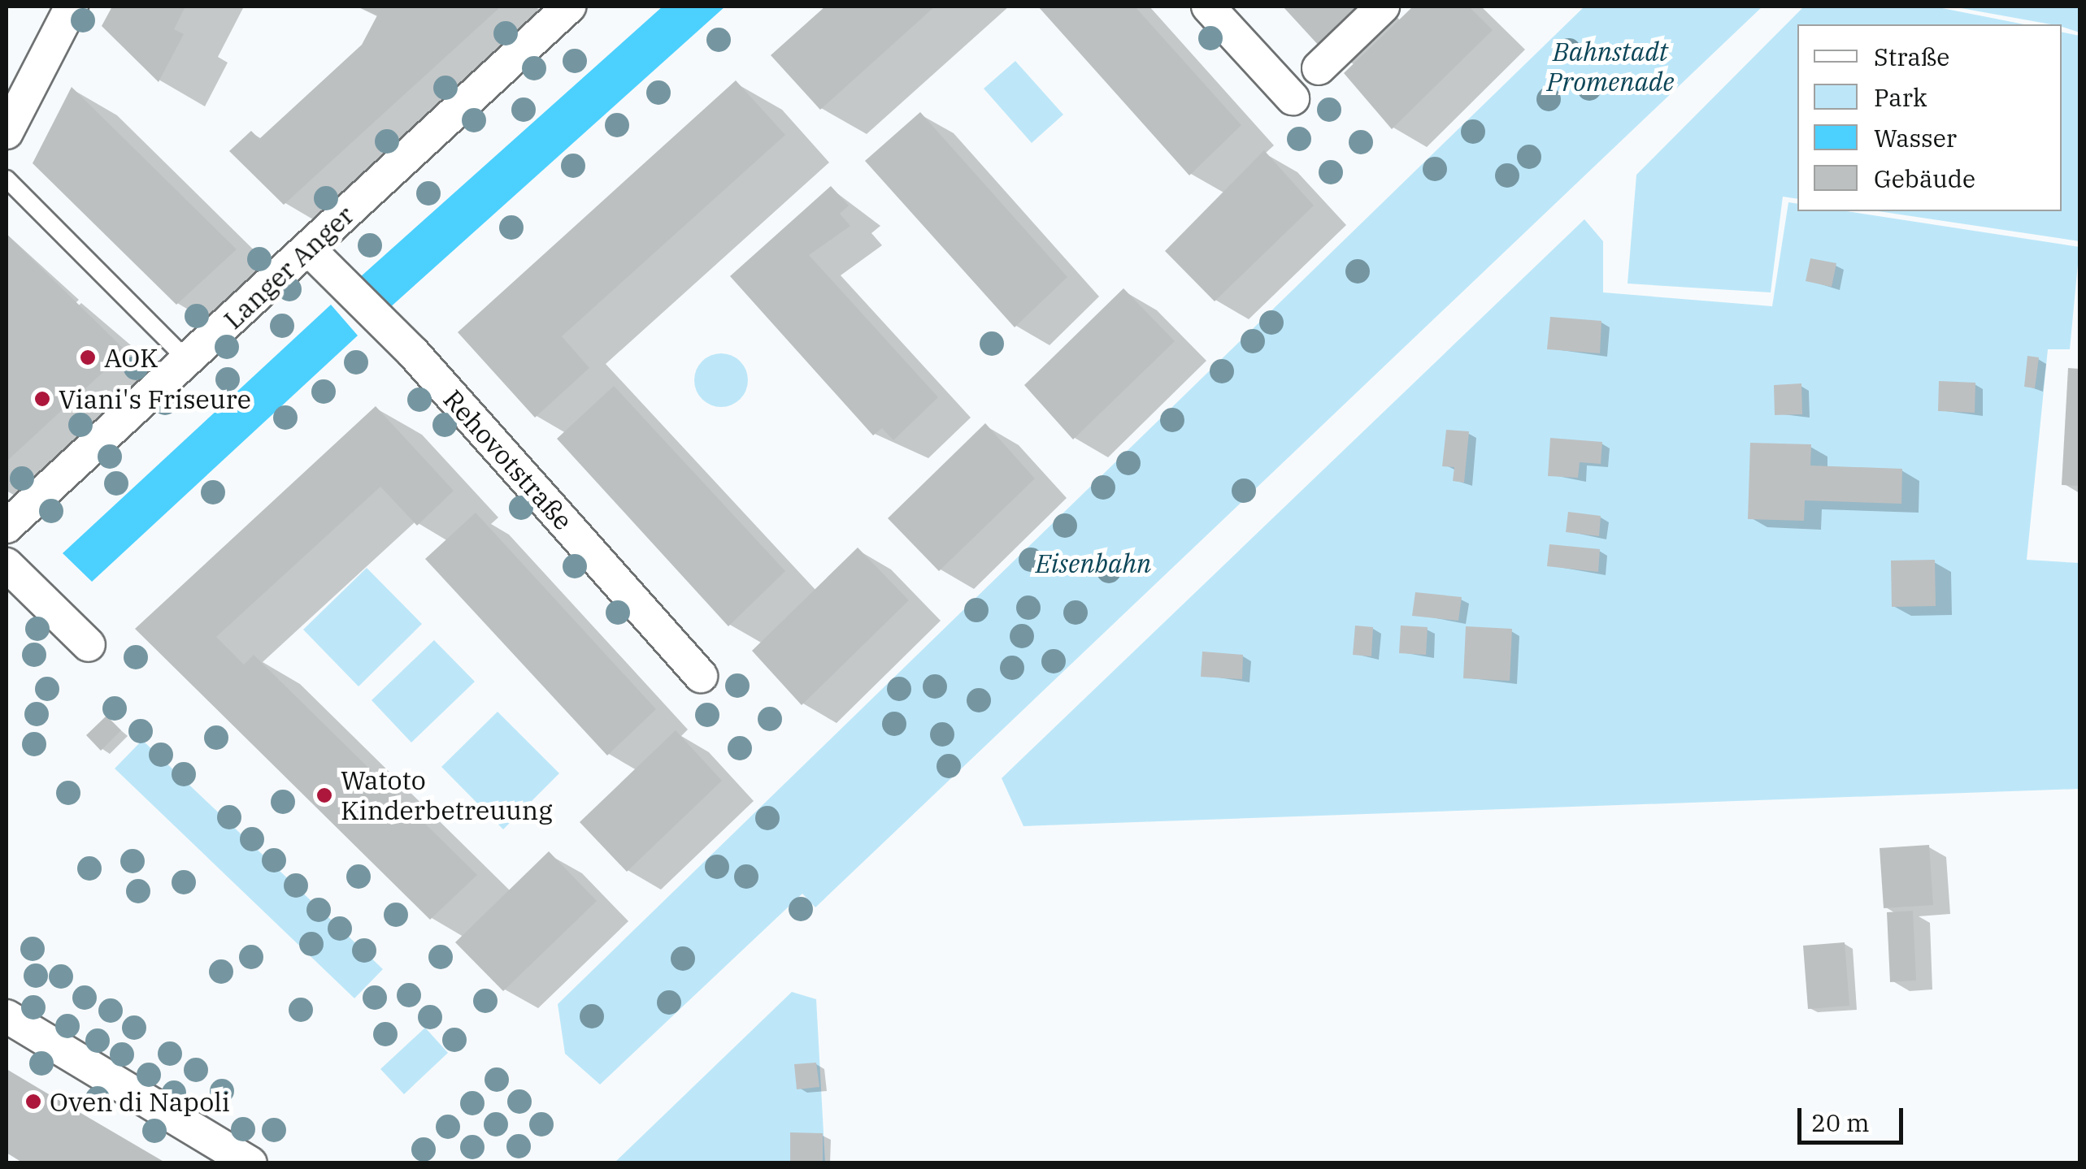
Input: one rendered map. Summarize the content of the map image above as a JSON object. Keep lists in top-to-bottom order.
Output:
{
  "streets": {
    "street": ["Langer Anger", "Rehovotstraße"]
  },
  "crossings": [
    ["Langer Anger", "Rehovotstraße"]
  ],
  "parks": ["Bahnstadt Promenade", "Eisenbahn"],
  "places": [
    "AOK",
    "Viani's Friseure",
    "Watoto Kinderbetreuung",
    "Oven di Napoli"
  ],
  "legend": [
    "Straße",
    "Park",
    "Wasser",
    "Gebäude"
  ],
  "scale_bar": "20 m"
}
